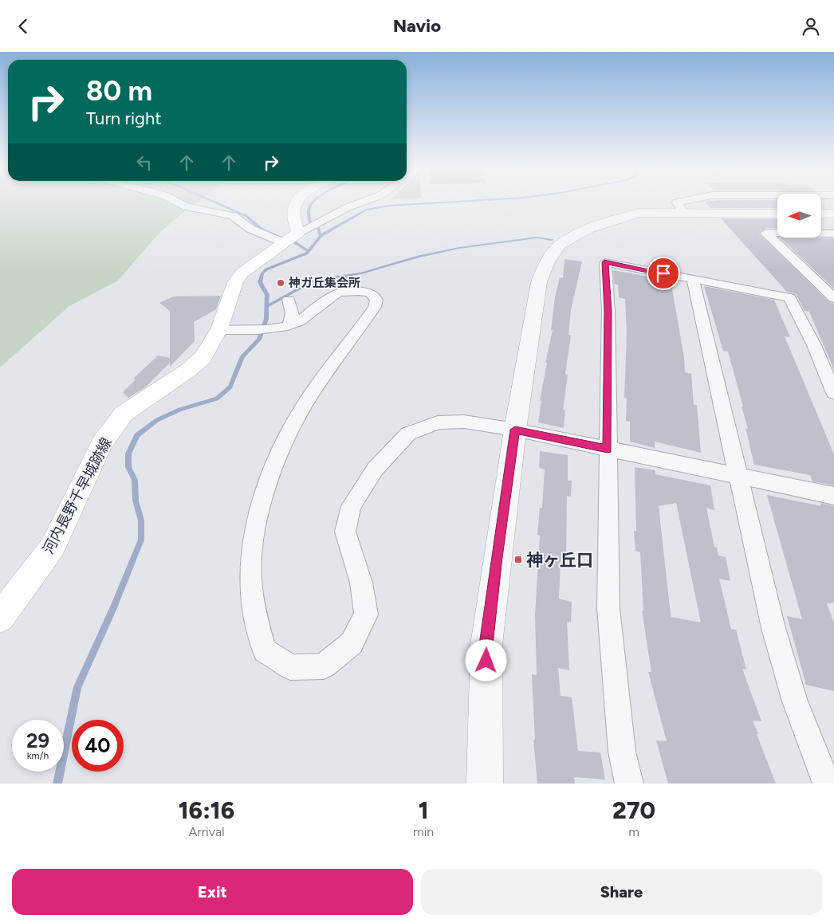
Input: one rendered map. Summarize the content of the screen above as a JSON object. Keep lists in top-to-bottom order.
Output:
{
  "streets": {
    "main road": ["河内長野千早城跡線"]
  },
  "places": {
    "other": ["神ガ丘集会所"],
    "transit": ["神ヶ丘口"]
  },
  "north": "left",
  "page": {
    "header": "Navio",
    "turn": ["80 m", "Turn right"],
    "speed": "29 km/h",
    "limit": "40",
    "eta": [
      "16:16",
      "Arrival",
      "1",
      "min",
      "270",
      "m"
    ],
    "buttons": ["Exit", "Share"]
  }
}
